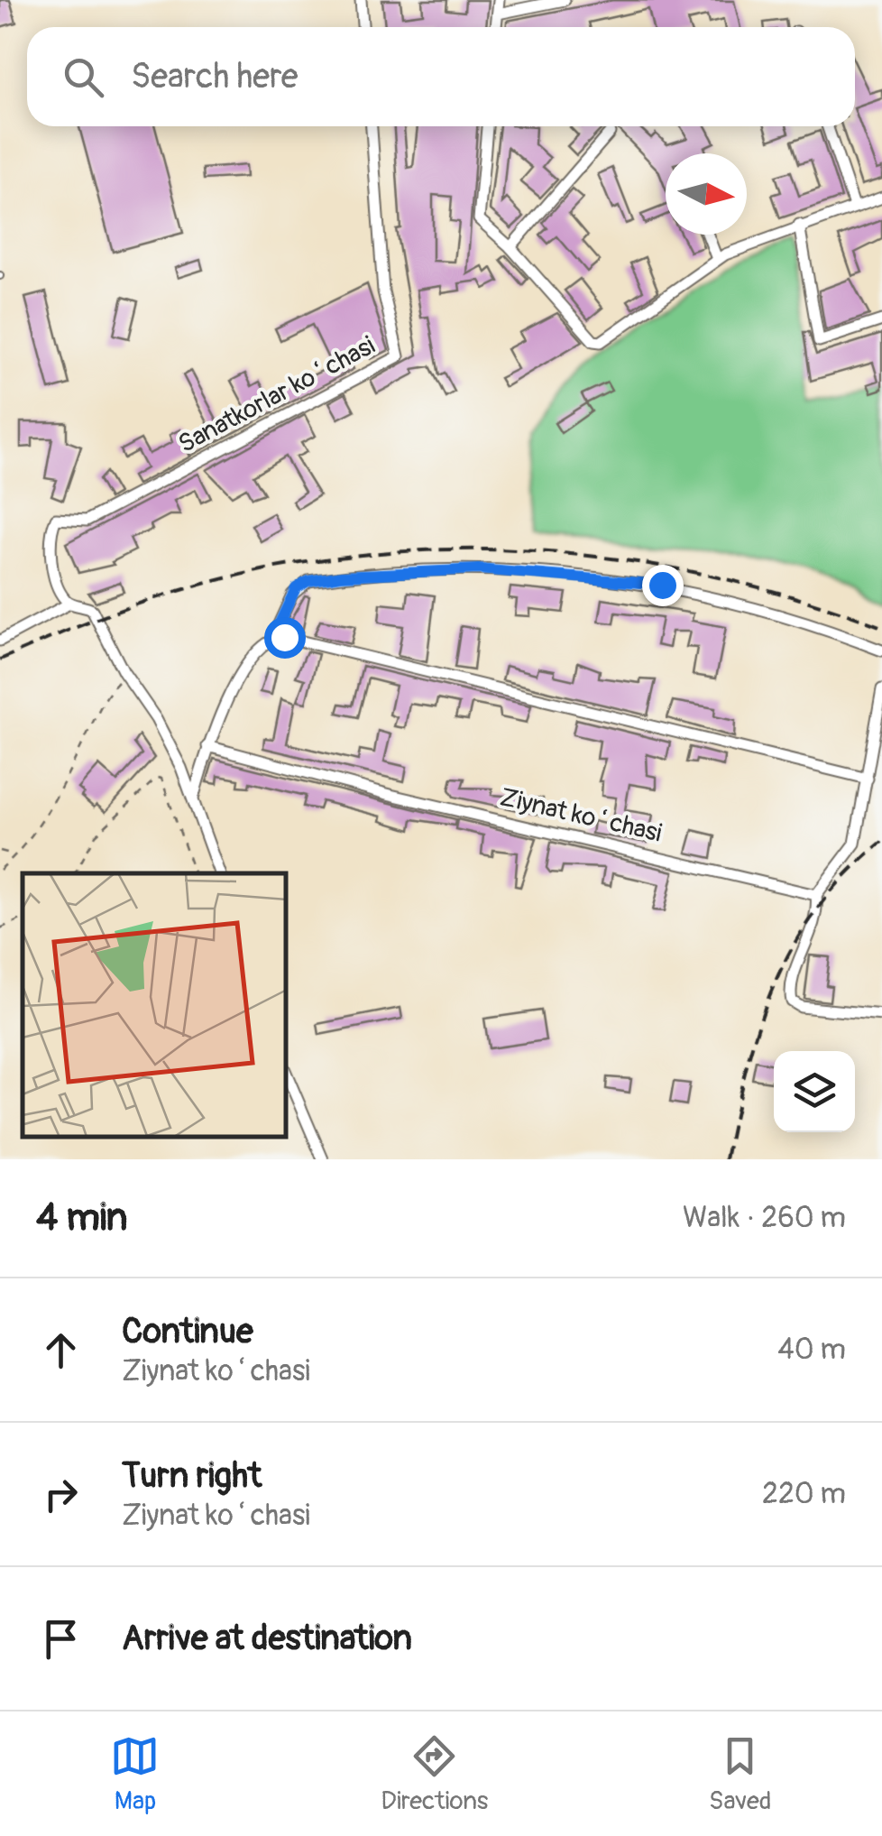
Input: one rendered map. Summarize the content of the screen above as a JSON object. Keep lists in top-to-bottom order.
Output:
{
  "streets": {
    "street": ["Sanatkorlar koʻchasi", "Ziynat koʻchasi"]
  },
  "north": "right",
  "page": {
    "search": "Search here",
    "heading": ["4 min", "Walk · 260 m"],
    "list": [
      ["Continue", "Ziynat koʻchasi", "40 m"],
      ["Turn right", "Ziynat koʻchasi", "220 m"],
      "Arrive at destination"
    ],
    "nav": ["Map", "Directions", "Saved"]
  }
}
